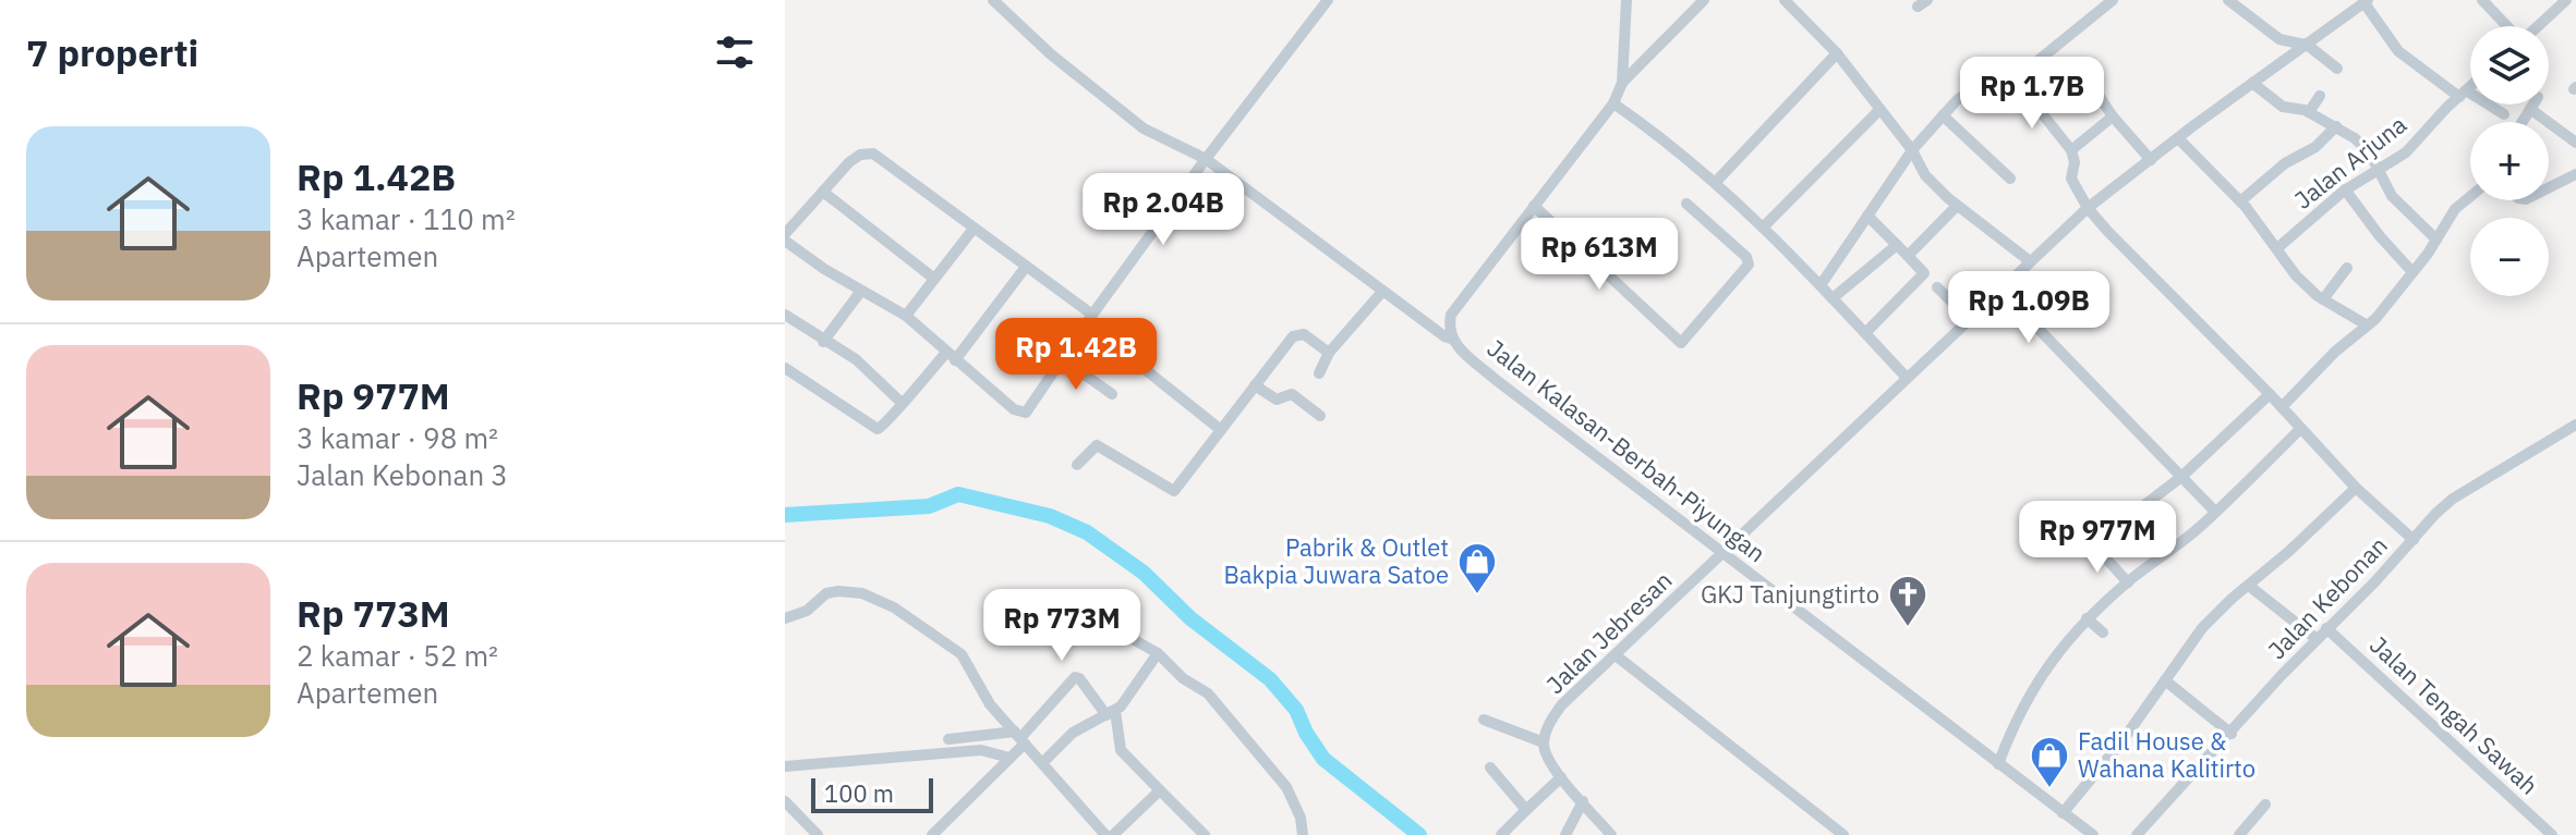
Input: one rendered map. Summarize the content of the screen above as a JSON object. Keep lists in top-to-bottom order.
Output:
{
  "streets": {
    "street": [
      "Jalan Arjuna",
      "Jalan Kalasan-Berbah-Piyungan",
      "Jalan Kebonan",
      "Jalan Jebresan",
      "Jalan Tengah Sawah"
    ]
  },
  "crossings": [
    ["Jalan Kalasan-Berbah-Piyungan", "Jalan Jebresan"],
    ["Jalan Kebonan", "Jalan Tengah Sawah"]
  ],
  "places": {
    "shop": ["Pabrik & Outlet Bakpia Juwara Satoe", "Fadil House & Wahana Kalitirto"],
    "church": ["GKJ Tanjungtirto"]
  },
  "scale_bar": "100 m",
  "page": {
    "heading": "7 properti",
    "map_buttons": ["+", "−"],
    "price": [
      "Rp 1.7B",
      "Rp 2.04B",
      "Rp 613M",
      "Rp 1.09B",
      "Rp 1.42B",
      "Rp 977M",
      "Rp 773M"
    ],
    "list": [
      {
        "name": "Rp 1.42B",
        "note": "3 kamar · 110 m² · Apartemen"
      },
      {
        "name": "Rp 977M",
        "note": "3 kamar · 98 m² · Jalan Kebonan 3"
      },
      {
        "name": "Rp 773M",
        "note": "2 kamar · 52 m² · Apartemen"
      }
    ],
    "scale": "100 m"
  }
}
